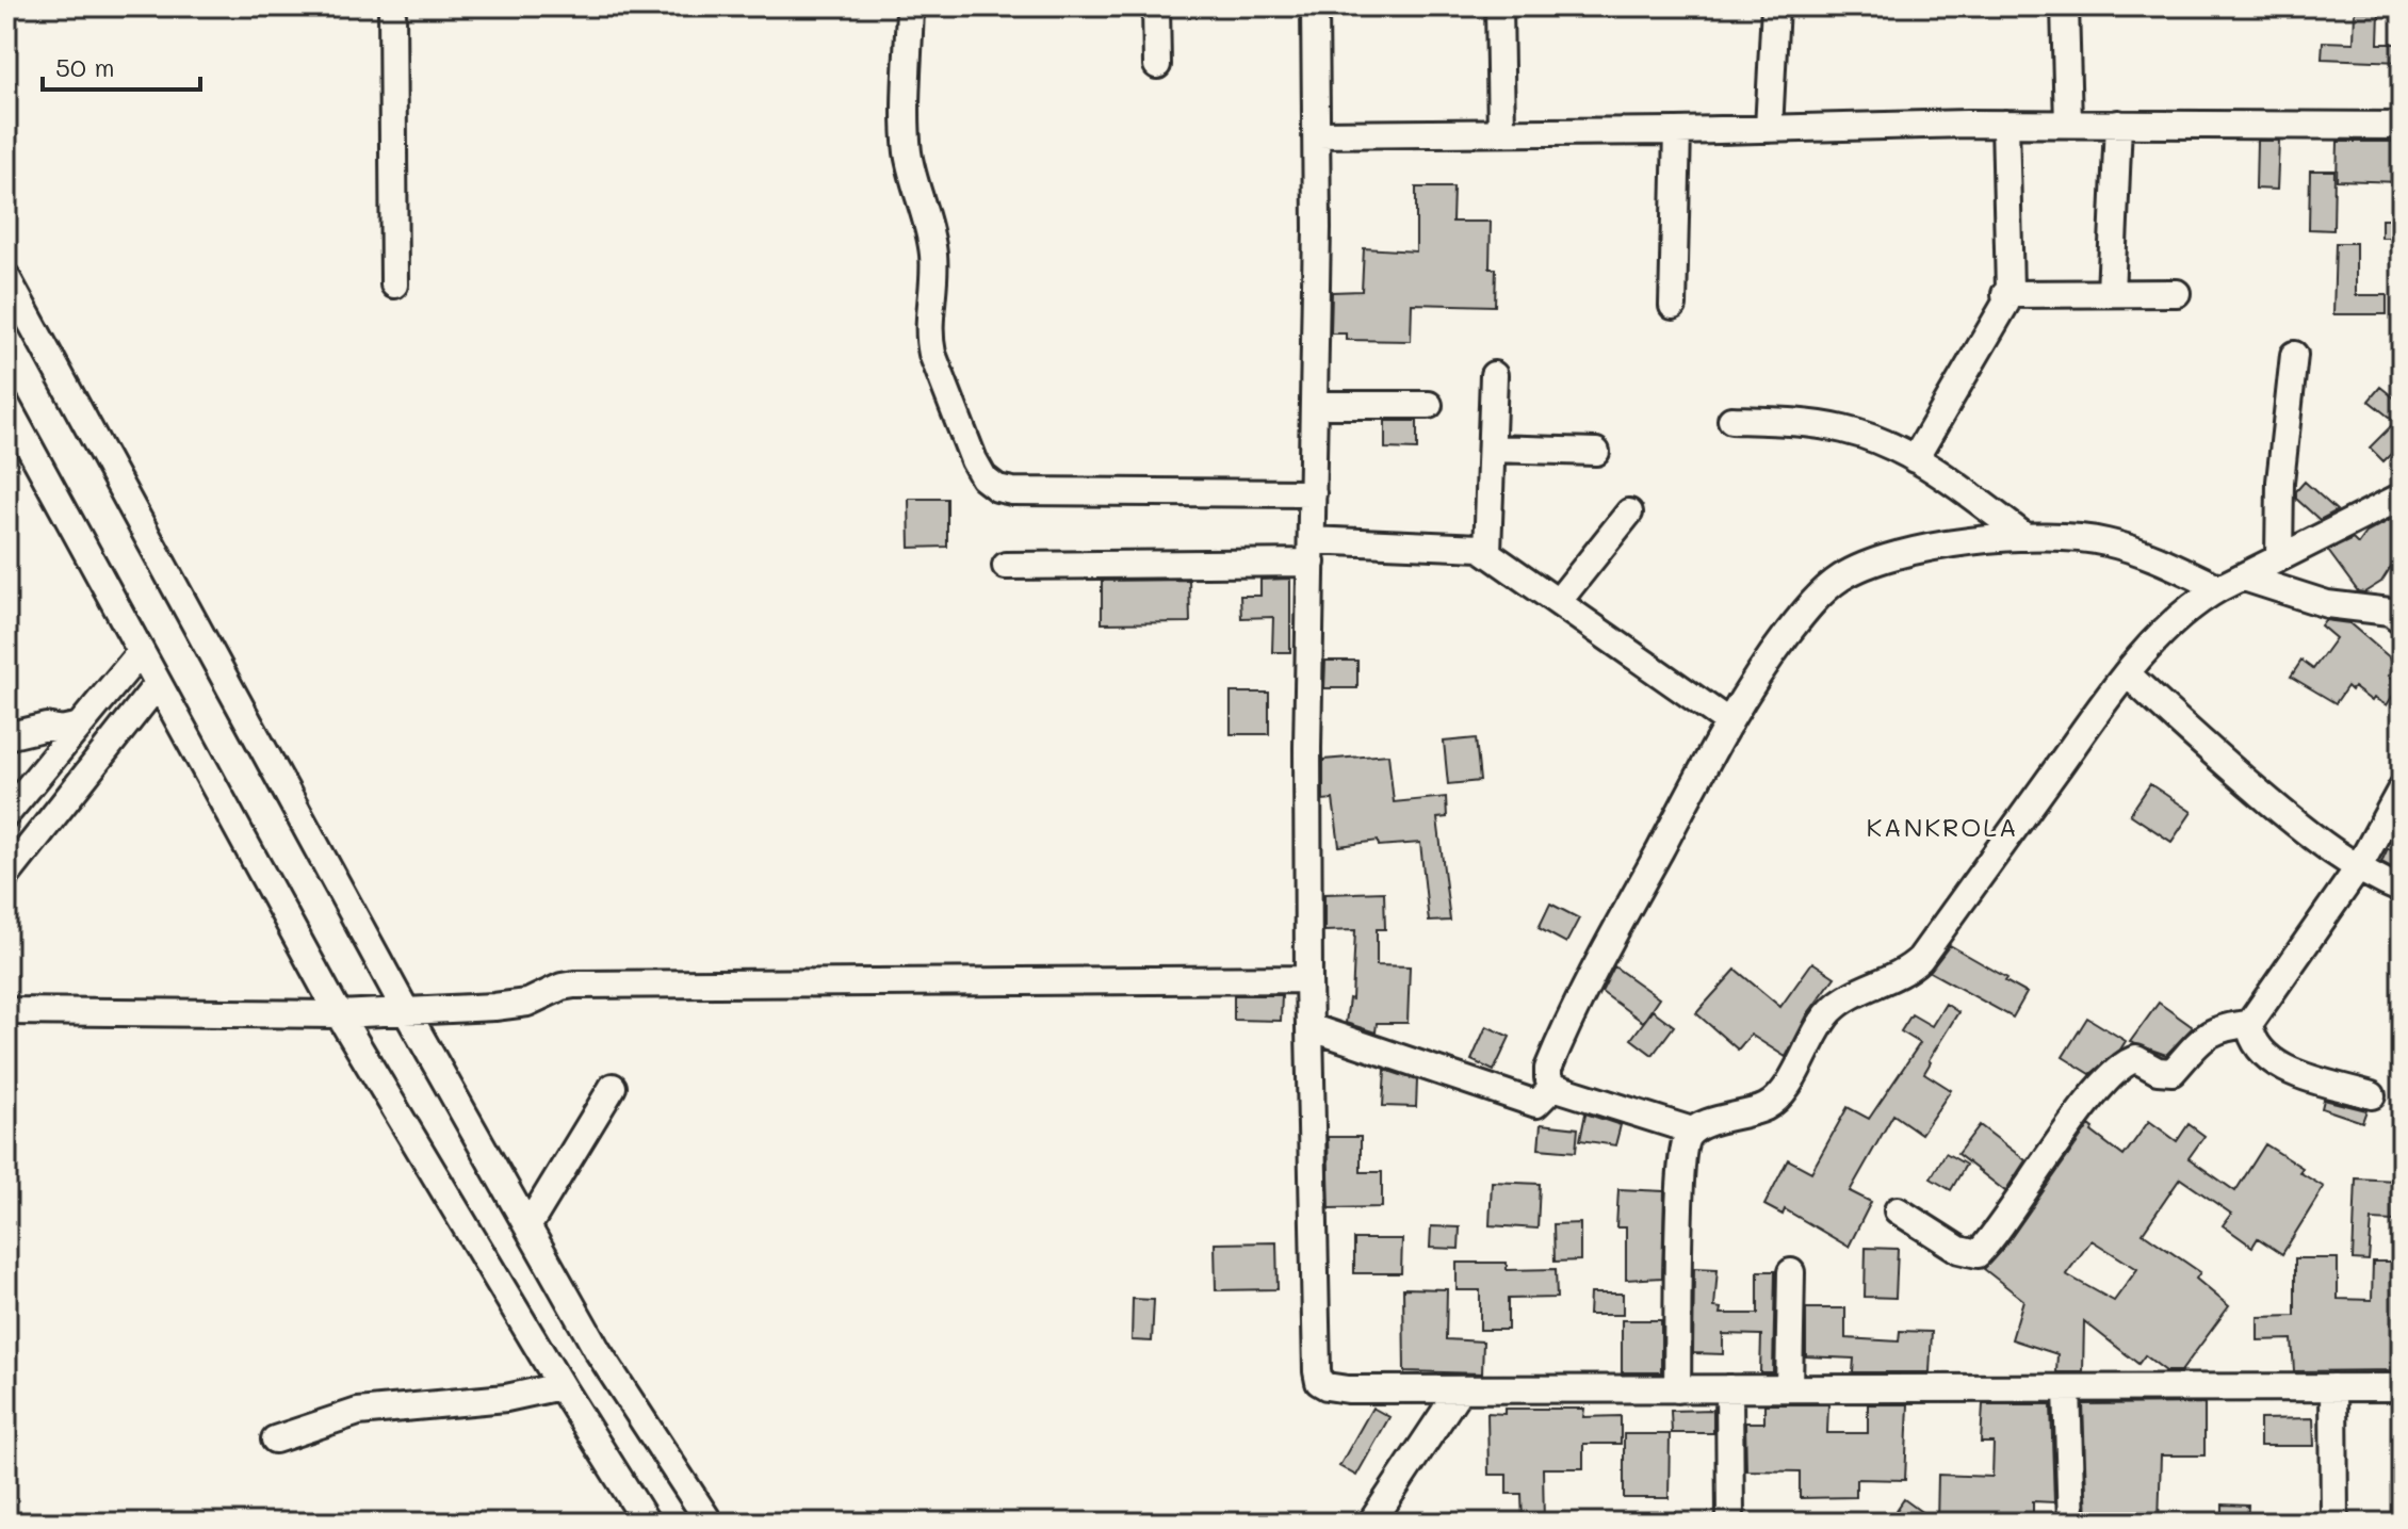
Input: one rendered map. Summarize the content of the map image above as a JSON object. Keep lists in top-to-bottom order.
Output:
{
  "districts": ["KANKROLA"],
  "scale_bar": "50 m"
}
